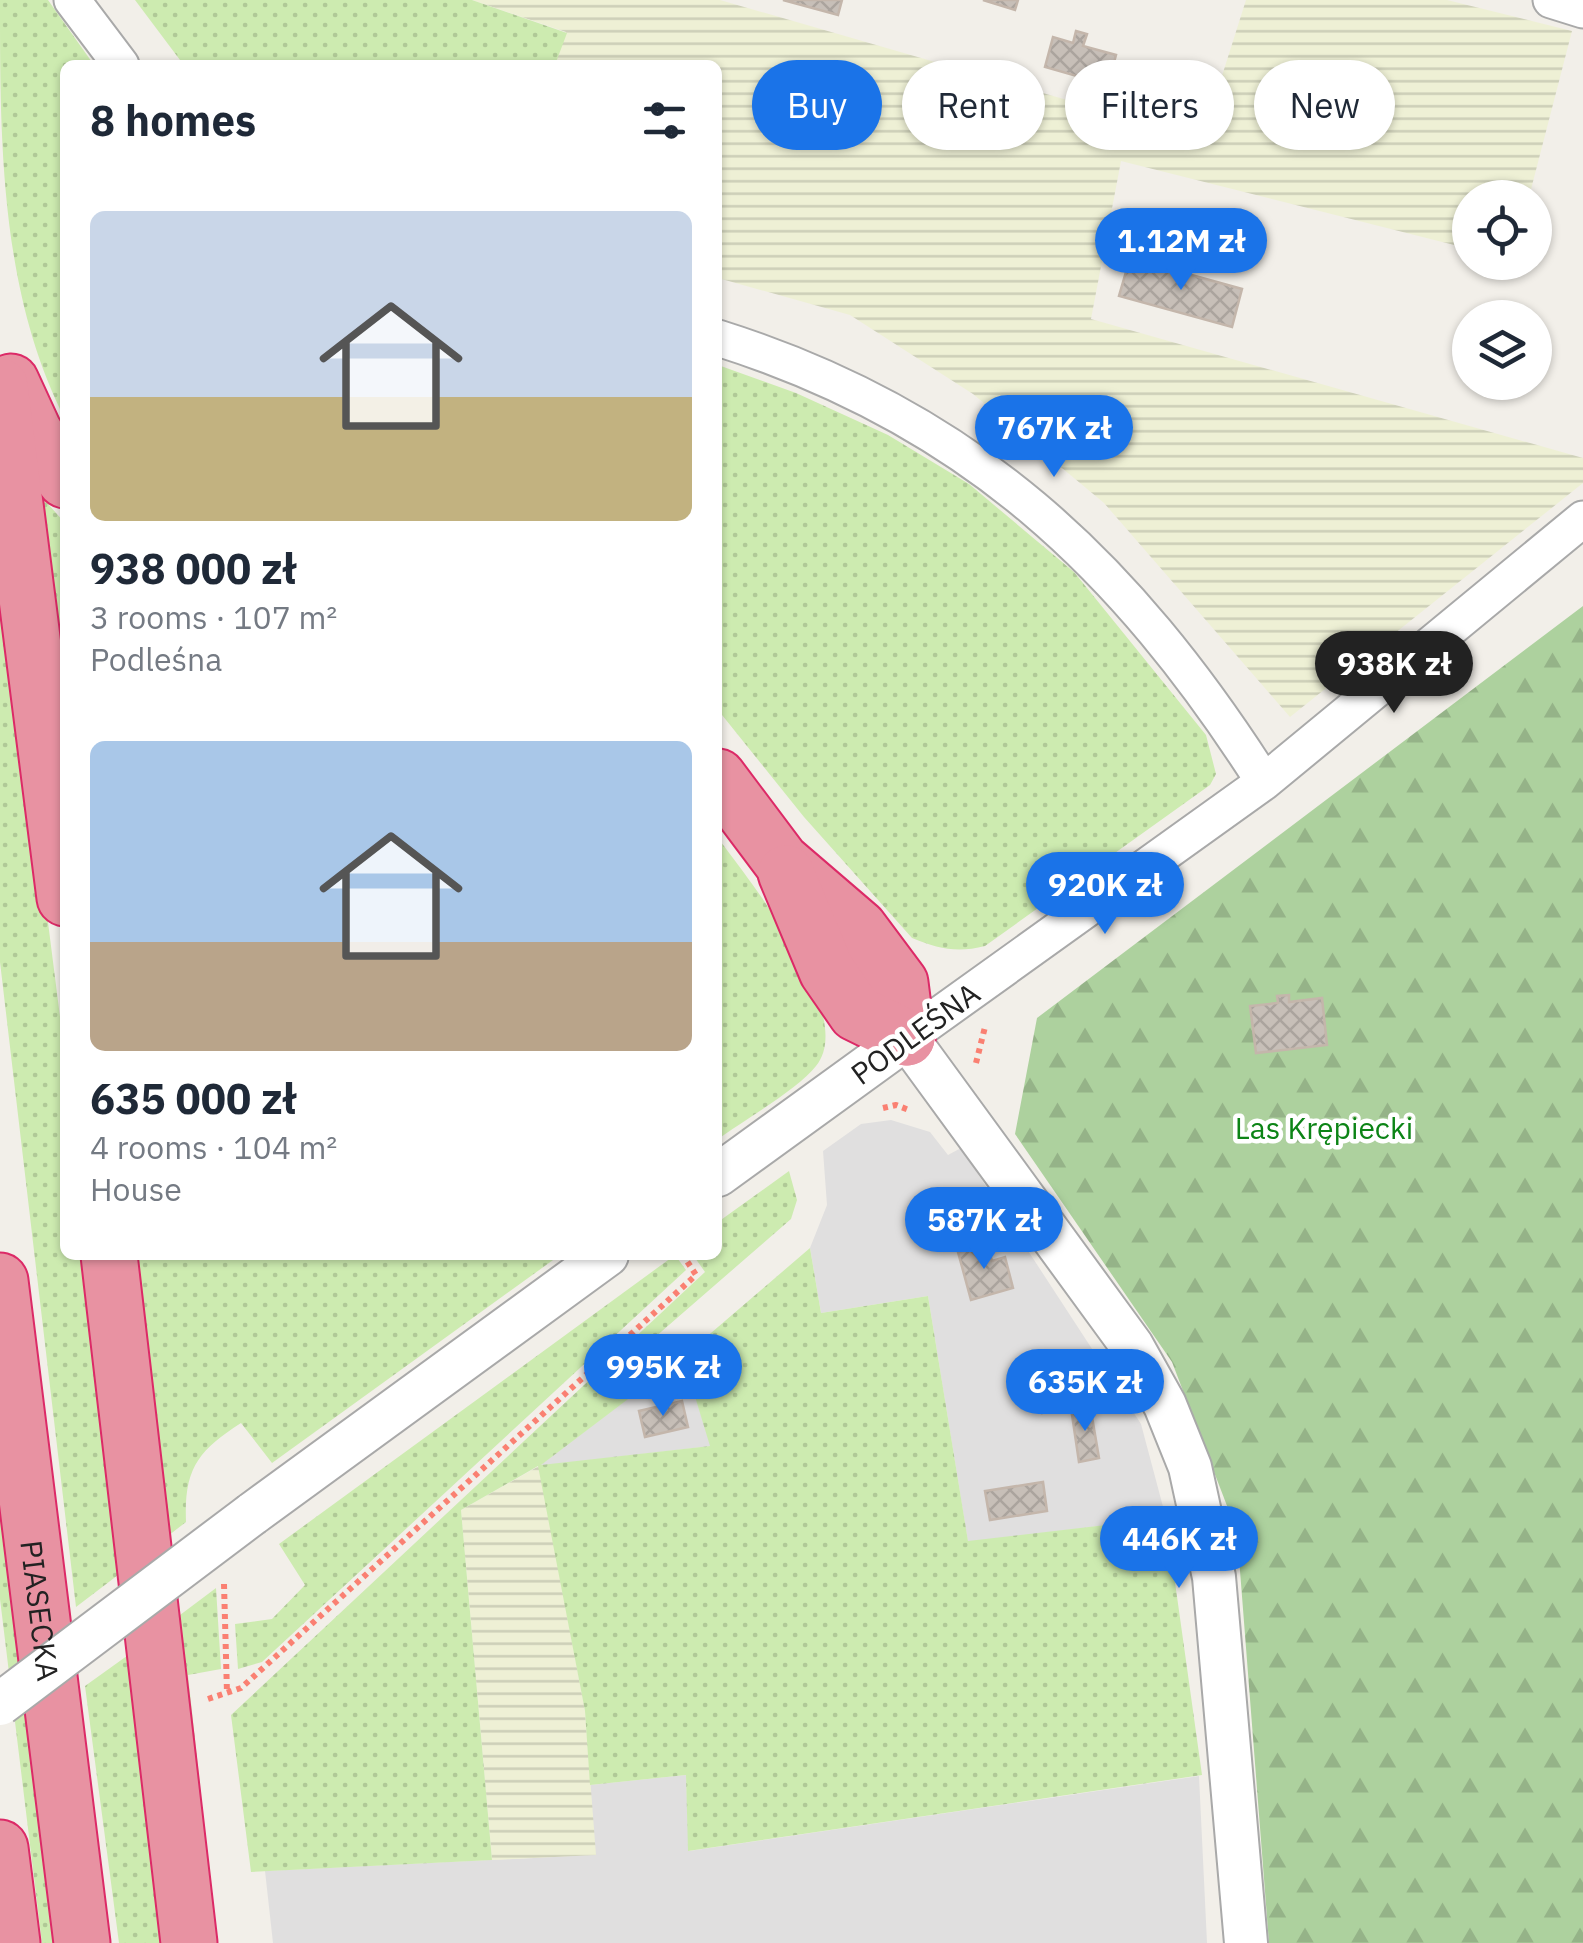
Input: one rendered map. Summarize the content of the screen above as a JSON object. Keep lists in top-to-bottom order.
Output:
{
  "streets": {
    "highway": ["PIASECKA"],
    "street": ["PODLEŚNA"]
  },
  "parks": ["Las Krępiecki"],
  "page": {
    "chip": [
      "Buy",
      "Rent",
      "Filters",
      "New"
    ],
    "heading": "8 homes",
    "list": [
      {
        "name": "938 000 zł",
        "note": "3 rooms · 107 m² · Podleśna"
      },
      {
        "name": "635 000 zł",
        "note": "4 rooms · 104 m² · House"
      }
    ],
    "price": [
      "1.12M zł",
      "767K zł",
      "938K zł",
      "920K zł",
      "587K zł",
      "995K zł",
      "635K zł",
      "446K zł"
    ]
  }
}
